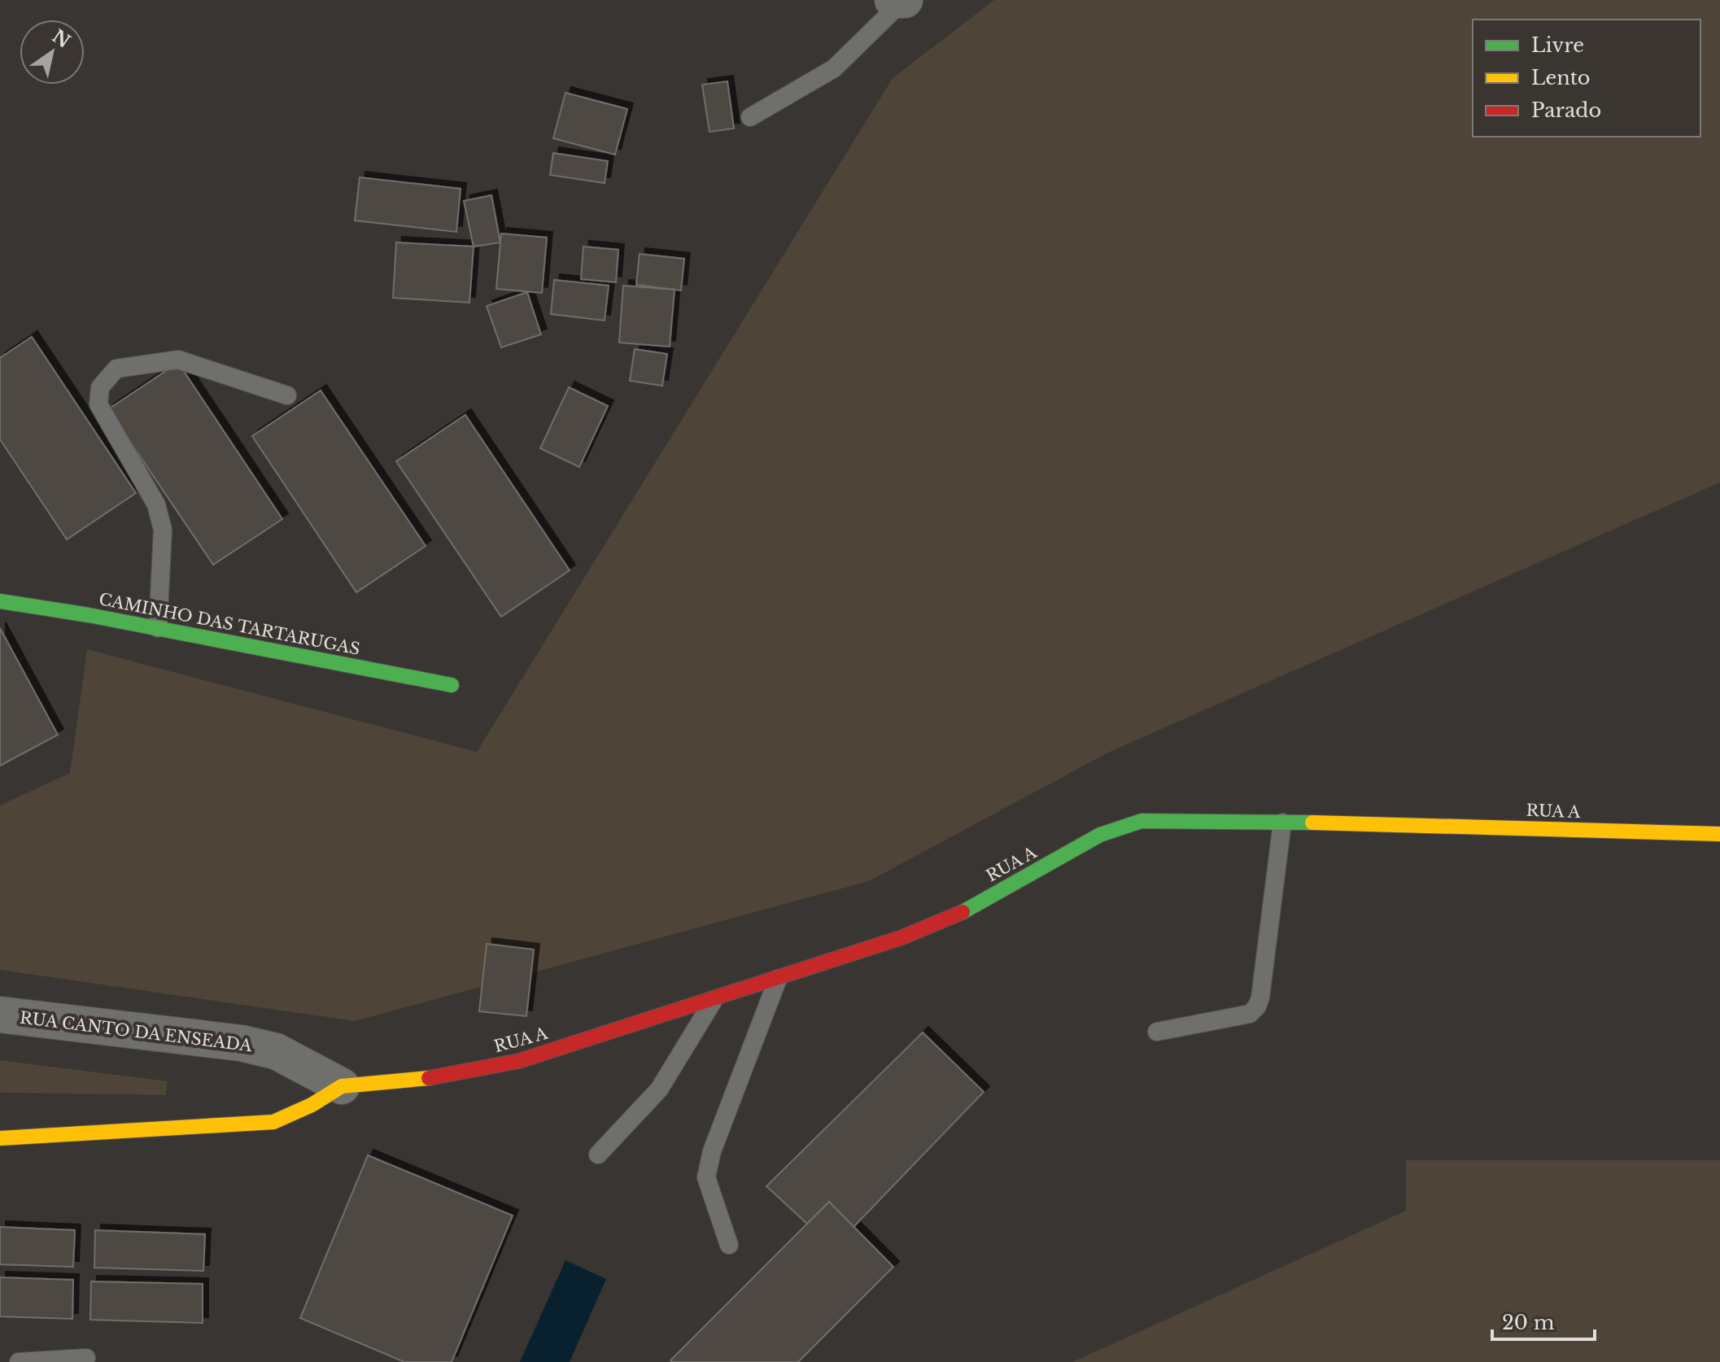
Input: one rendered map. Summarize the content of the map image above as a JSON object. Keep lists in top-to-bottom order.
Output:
{
  "streets": {
    "street": ["CAMINHO DAS TARTARUGAS", "RUA A", "RUA CANTO DA ENSEADA"]
  },
  "crossings": [
    ["RUA A", "RUA CANTO DA ENSEADA"]
  ],
  "legend": ["Livre", "Lento", "Parado"],
  "scale_bar": "20 m",
  "north": "top right"
}
